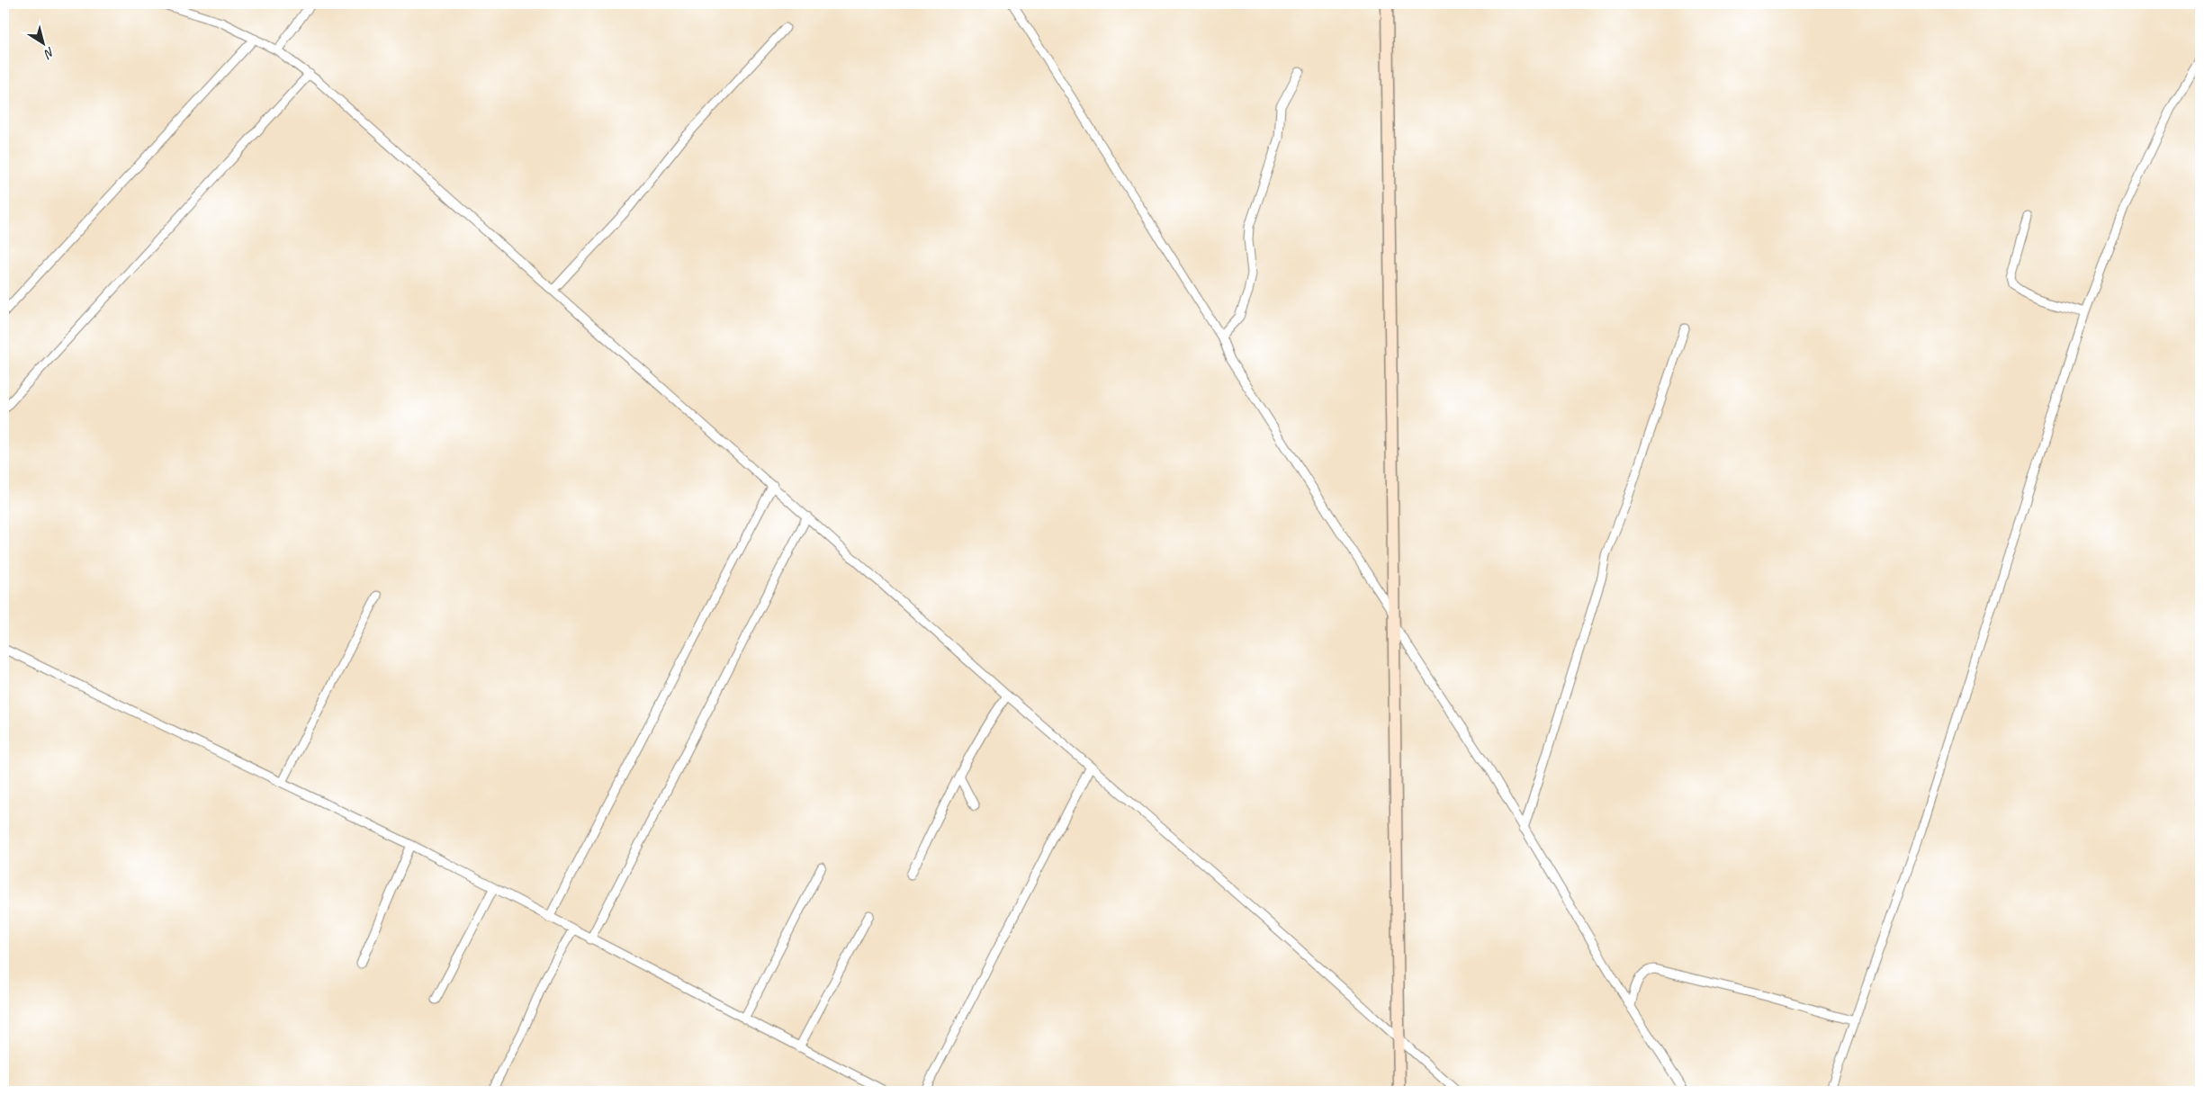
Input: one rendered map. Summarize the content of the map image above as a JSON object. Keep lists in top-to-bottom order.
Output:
{
  "north": "bottom right"
}
